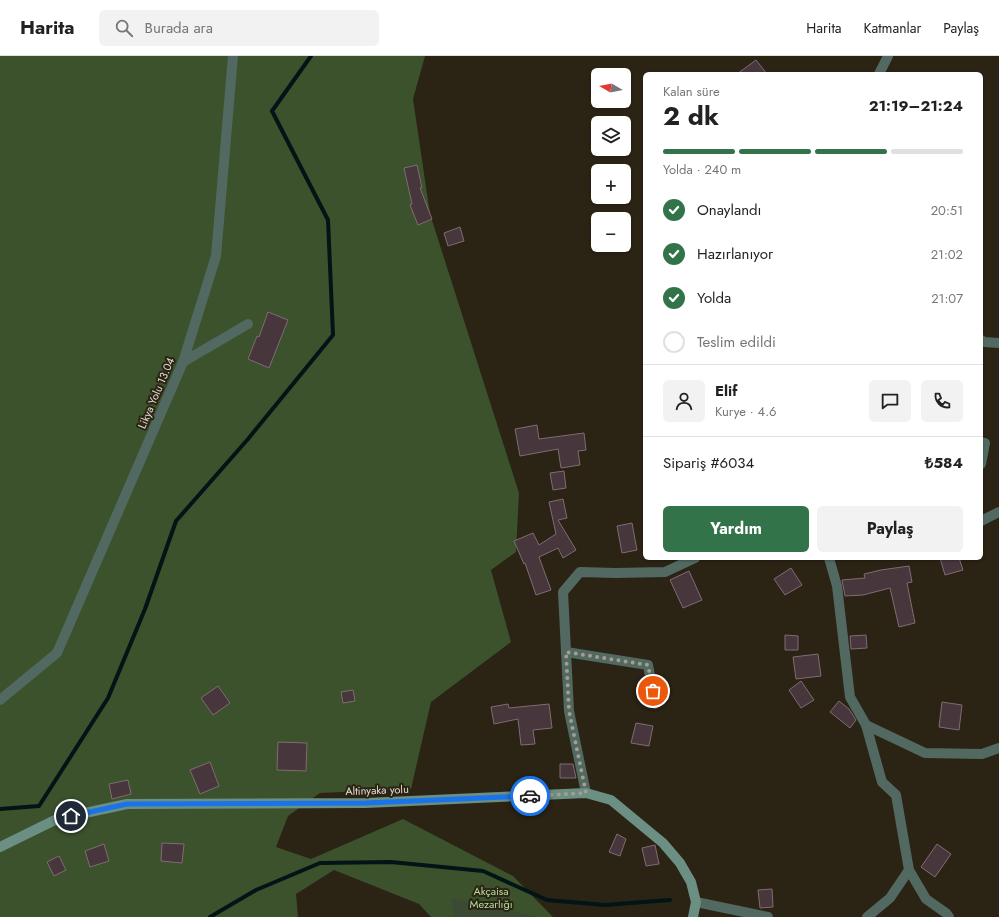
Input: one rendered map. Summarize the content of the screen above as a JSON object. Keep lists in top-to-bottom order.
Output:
{
  "streets": {
    "main road": ["Altinyaka yolu"],
    "street": ["Likya Yolu 13.04"]
  },
  "parks": ["Akçaisa Mezarlığı"],
  "north": "left",
  "page": {
    "header": "Harita",
    "search": "Burada ara",
    "nav": ["Harita", "Katmanlar", "Paylaş"],
    "map_buttons": ["+", "−"],
    "heading": ["2 dk", "Kalan süre", "21:19–21:24"],
    "panel": [
      "Elif",
      "Kurye · 4.6",
      "Sipariş #6034",
      "₺584"
    ],
    "bar": "Yolda · 240 m",
    "list": [
      ["Onaylandı", "20:51"],
      ["Hazırlanıyor", "21:02"],
      ["Yolda", "21:07"],
      "Teslim edildi"
    ],
    "buttons": ["Yardım", "Paylaş"]
  }
}
